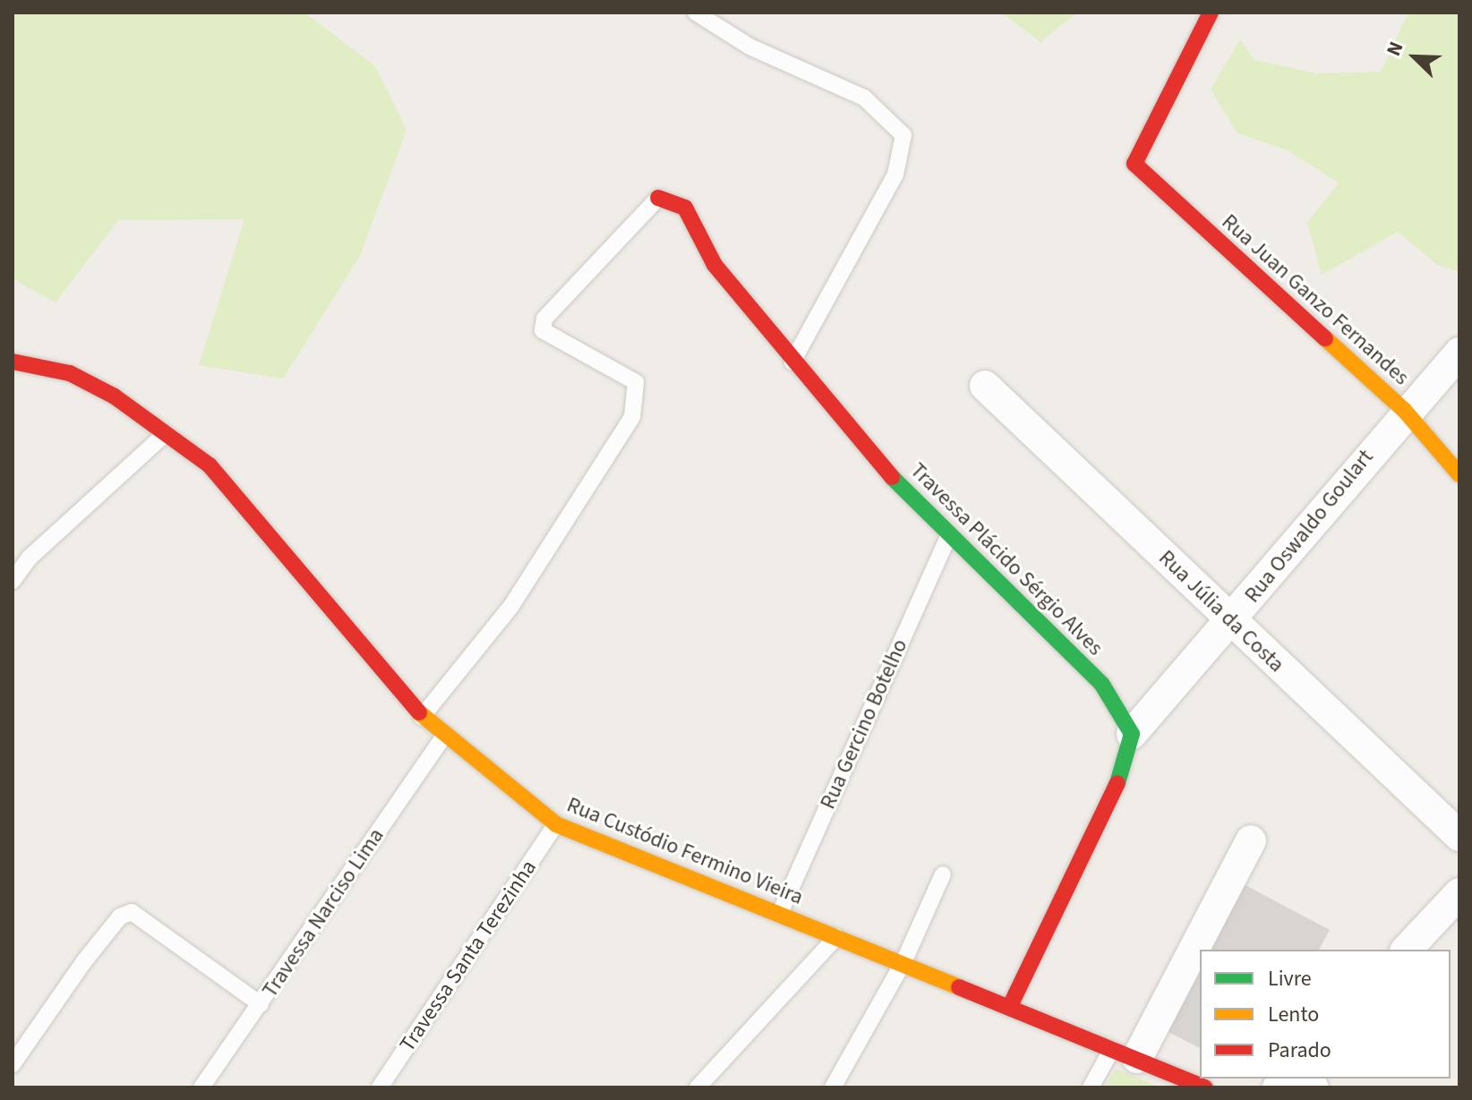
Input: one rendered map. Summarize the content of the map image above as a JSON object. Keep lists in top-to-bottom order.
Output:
{
  "streets": {
    "street": [
      "Rua Juan Ganzo Fernandes",
      "Rua Oswaldo Goulart",
      "Travessa Plácido Sérgio Alves",
      "Rua Júlia da Costa",
      "Rua Custódio Fermino Vieira"
    ],
    "lane": ["Rua Gercino Botelho", "Travessa Narciso Lima", "Travessa Santa Terezinha"]
  },
  "crossings": [
    ["Rua Juan Ganzo Fernandes", "Rua Oswaldo Goulart"],
    ["Rua Oswaldo Goulart", "Travessa Plácido Sérgio Alves"],
    ["Rua Oswaldo Goulart", "Rua Júlia da Costa"],
    ["Travessa Plácido Sérgio Alves", "Rua Gercino Botelho"],
    ["Rua Gercino Botelho", "Rua Custódio Fermino Vieira"],
    ["Rua Custódio Fermino Vieira", "Travessa Narciso Lima"],
    ["Rua Custódio Fermino Vieira", "Travessa Santa Terezinha"]
  ],
  "legend": ["Livre", "Lento", "Parado"],
  "north": "top left"
}
